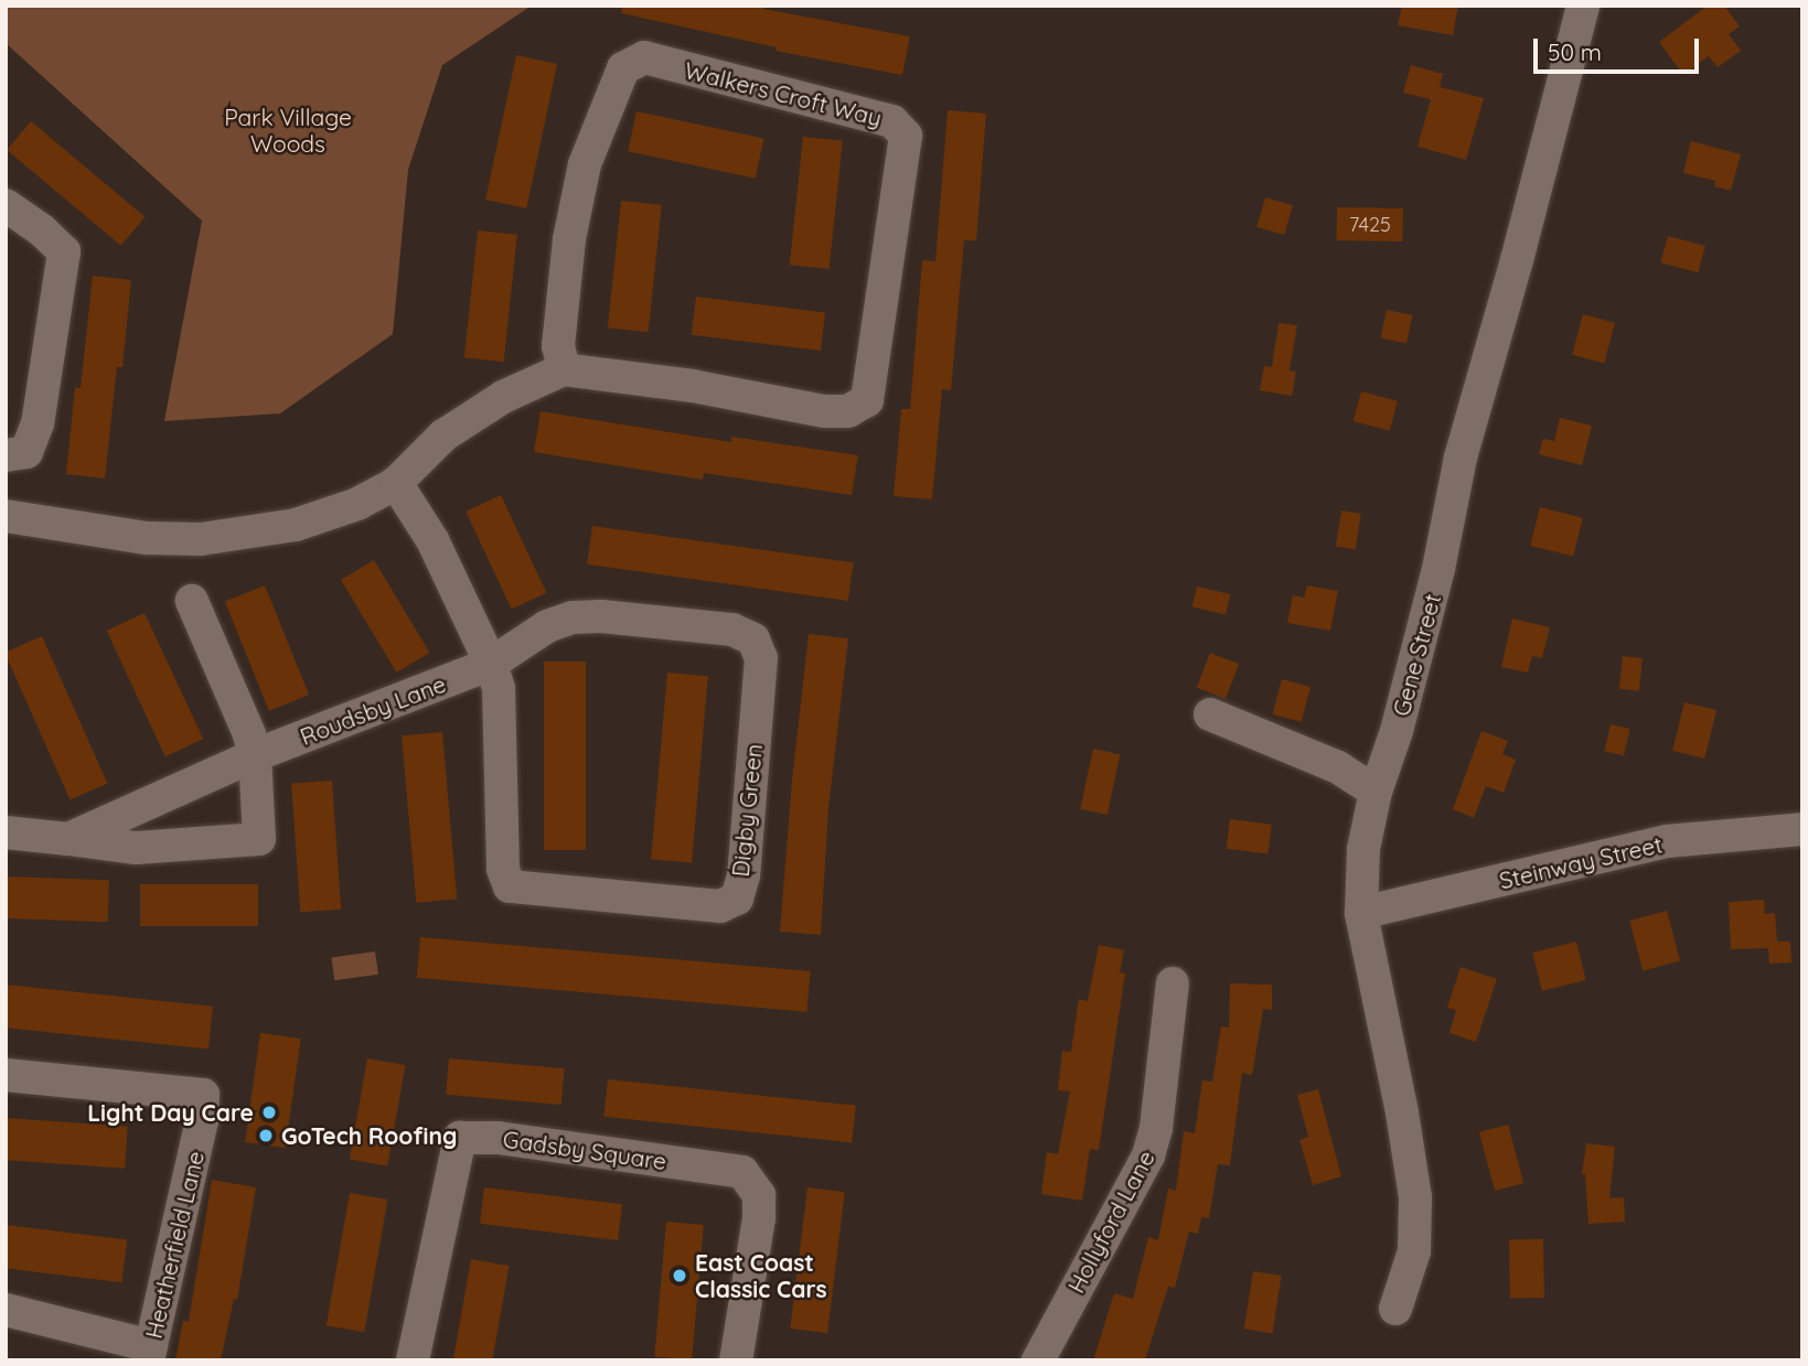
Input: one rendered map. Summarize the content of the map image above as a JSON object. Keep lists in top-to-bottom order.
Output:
{
  "streets": {
    "street": [
      "Walkers Croft Way",
      "Gene Street",
      "Roudsby Lane",
      "Digby Green",
      "Steinway Street",
      "Gadsby Square",
      "Hollyford Lane",
      "Heatherfield Lane"
    ]
  },
  "crossings": [
    ["Gene Street", "Steinway Street"],
    ["Roudsby Lane", "Digby Green"]
  ],
  "parks": ["Park Village Woods"],
  "places": ["Light Day Care", "GoTech Roofing", "East Coast Classic Cars"],
  "house_numbers": ["7425"],
  "scale_bar": "50 m"
}
